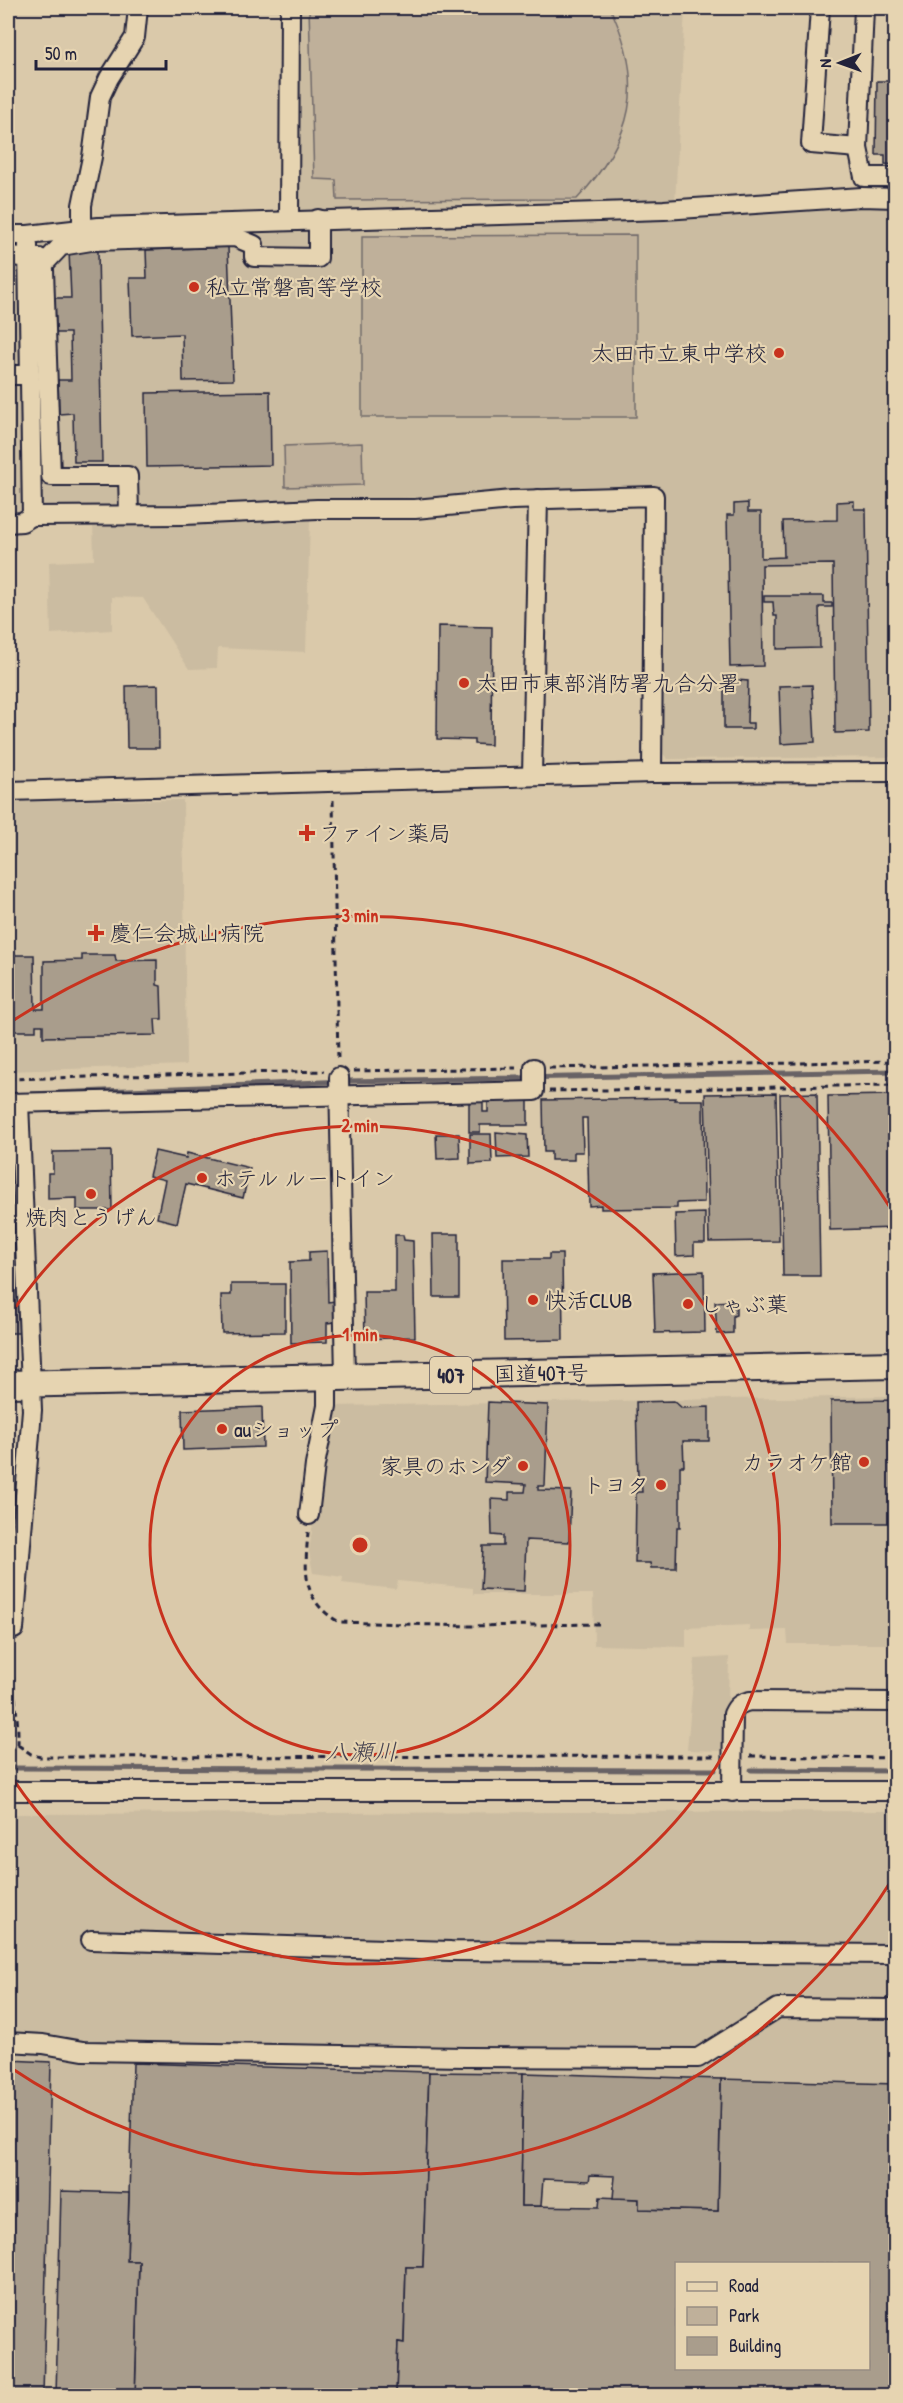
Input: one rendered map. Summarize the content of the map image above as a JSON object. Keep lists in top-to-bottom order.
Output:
{
  "streets": {
    "highway": ["国道407号", "407"]
  },
  "water": ["八瀬川"],
  "places": {
    "other": [
      "私立常磐高等学校",
      "太田市立東中学校",
      "太田市東部消防署九合分署",
      "ホテル ルートイン",
      "焼肉とうげん",
      "快活CLUB",
      "しゃぶ葉",
      "auショップ",
      "カラオケ館",
      "家具のホンダ",
      "トヨタ"
    ],
    "health": ["ファイン薬局", "慶仁会城山病院"]
  },
  "legend": ["Road", "Park", "Building"],
  "scale_bar": "50 m",
  "north": "left",
  "rings": ["3 min", "2 min", "1 min"]
}
